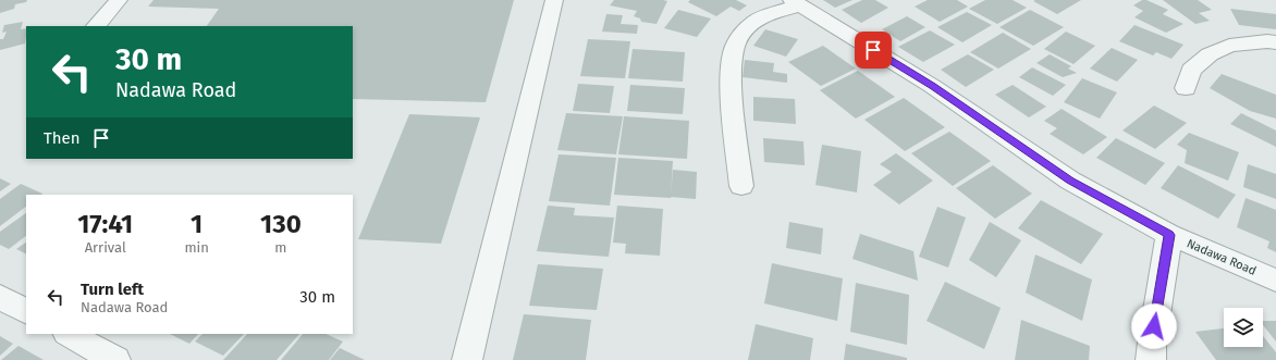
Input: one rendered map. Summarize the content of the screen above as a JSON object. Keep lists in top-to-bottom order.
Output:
{
  "streets": {
    "street": ["Nadawa Road"]
  },
  "page": {
    "turn": ["30 m", "Nadawa Road"],
    "then": "Then",
    "eta": [
      "17:41",
      "Arrival",
      "1",
      "min",
      "130",
      "m"
    ],
    "list": [
      {
        "name": "Turn left",
        "note": "Nadawa Road",
        "value": "30 m"
      }
    ]
  }
}
